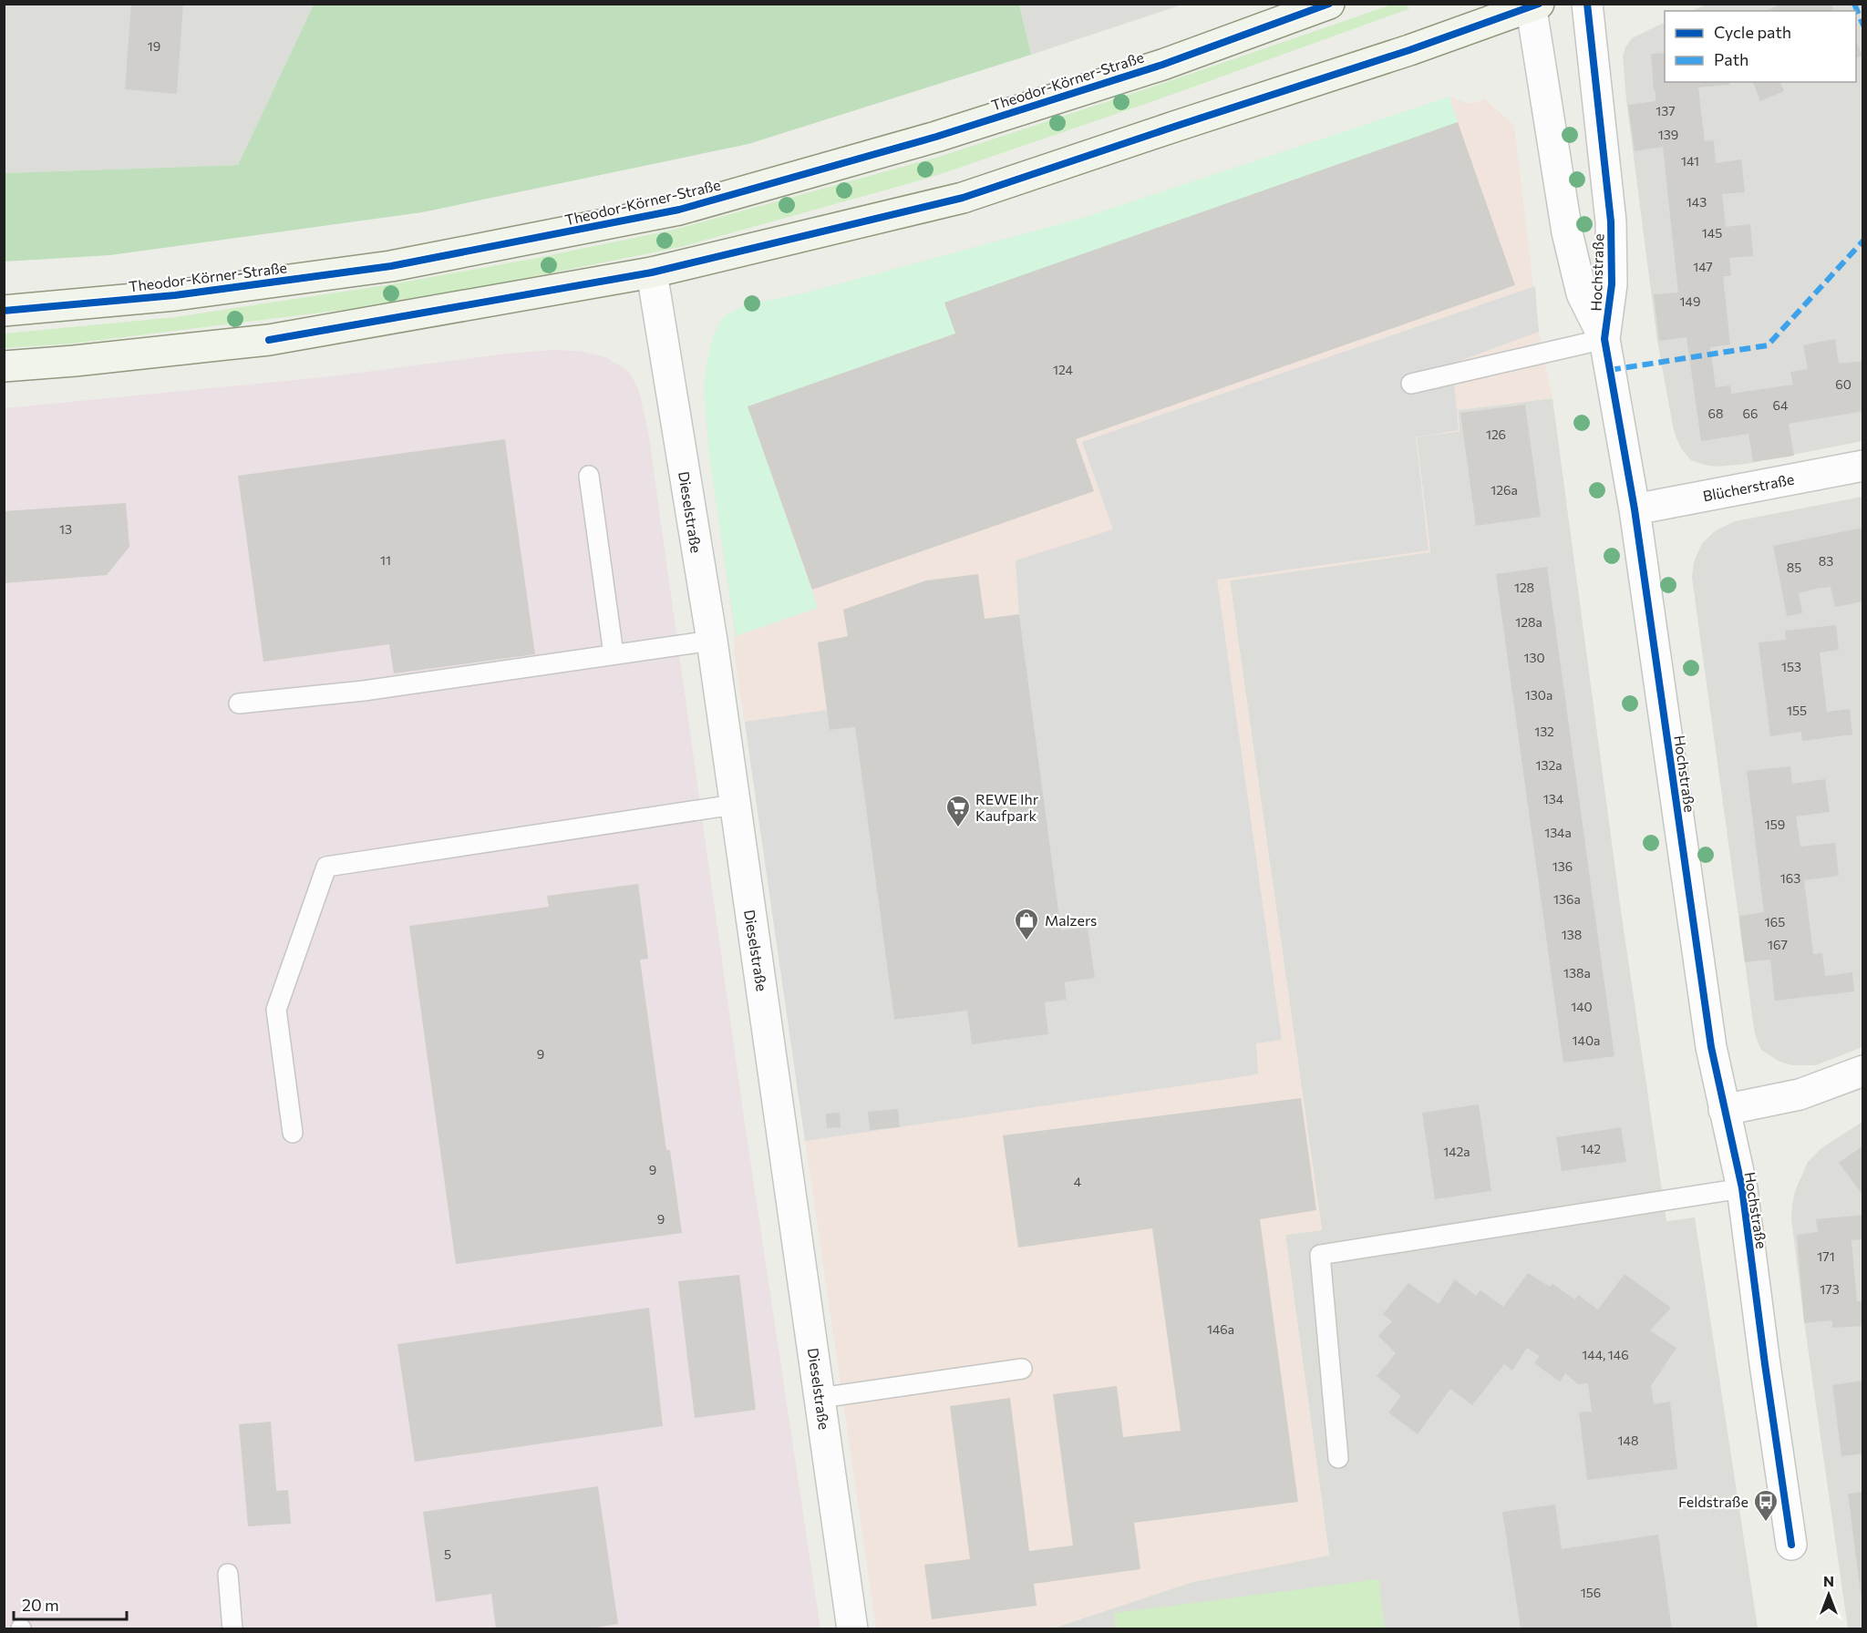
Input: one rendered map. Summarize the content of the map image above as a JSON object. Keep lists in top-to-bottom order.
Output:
{
  "streets": {
    "main road": ["Theodor-Körner-Straße"],
    "street": ["Hochstraße", "Blücherstraße", "Dieselstraße"]
  },
  "crossings": [
    ["Hochstraße", "Blücherstraße"]
  ],
  "places": {
    "supermarket": ["REWE Ihr Kaufpark"],
    "shop": ["Malzers"],
    "bus stop": ["Feldstraße"]
  },
  "house_numbers": [
    "19",
    "137",
    "139",
    "141",
    "143",
    "145",
    "147",
    "149",
    "124",
    "60",
    "64",
    "68",
    "66",
    "126",
    "126a",
    "13",
    "11",
    "83",
    "85",
    "128",
    "128a",
    "130",
    "153",
    "130a",
    "155",
    "132",
    "132a",
    "134",
    "159",
    "134a",
    "136",
    "163",
    "136a",
    "165",
    "138",
    "167",
    "138a",
    "140",
    "140a",
    "9",
    "142",
    "142a",
    "9",
    "4",
    "9",
    "171",
    "173",
    "146a",
    "144, 146",
    "148",
    "5",
    "156"
  ],
  "legend": ["Cycle path", "Path"],
  "scale_bar": "20 m",
  "north": "top"
}
